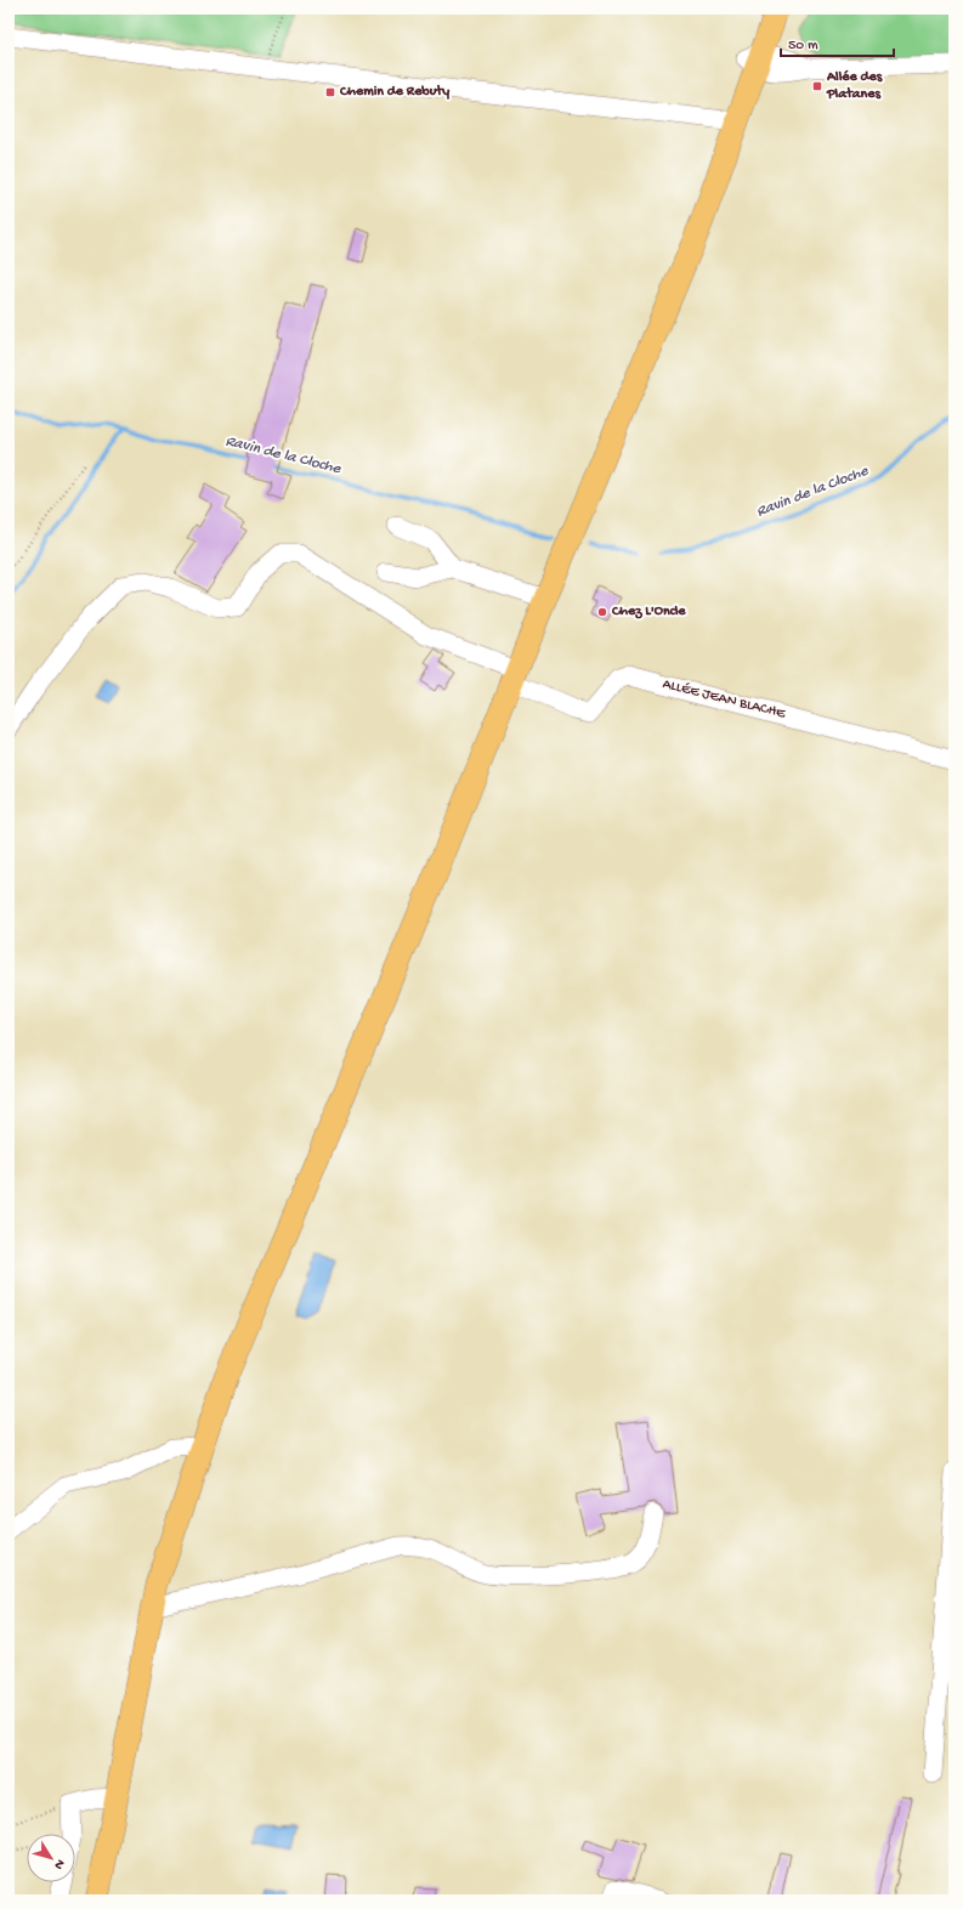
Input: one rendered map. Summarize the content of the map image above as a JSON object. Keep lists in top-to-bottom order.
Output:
{
  "streets": {
    "street": ["ALLÉE JEAN BLACHE"]
  },
  "water": ["Ravin de la Cloche"],
  "places": {
    "transit": ["Allée des Platanes", "Chemin de Rebuty"],
    "other": ["Chez L'Oncle"]
  },
  "scale_bar": "50 m",
  "north": "bottom right"
}
